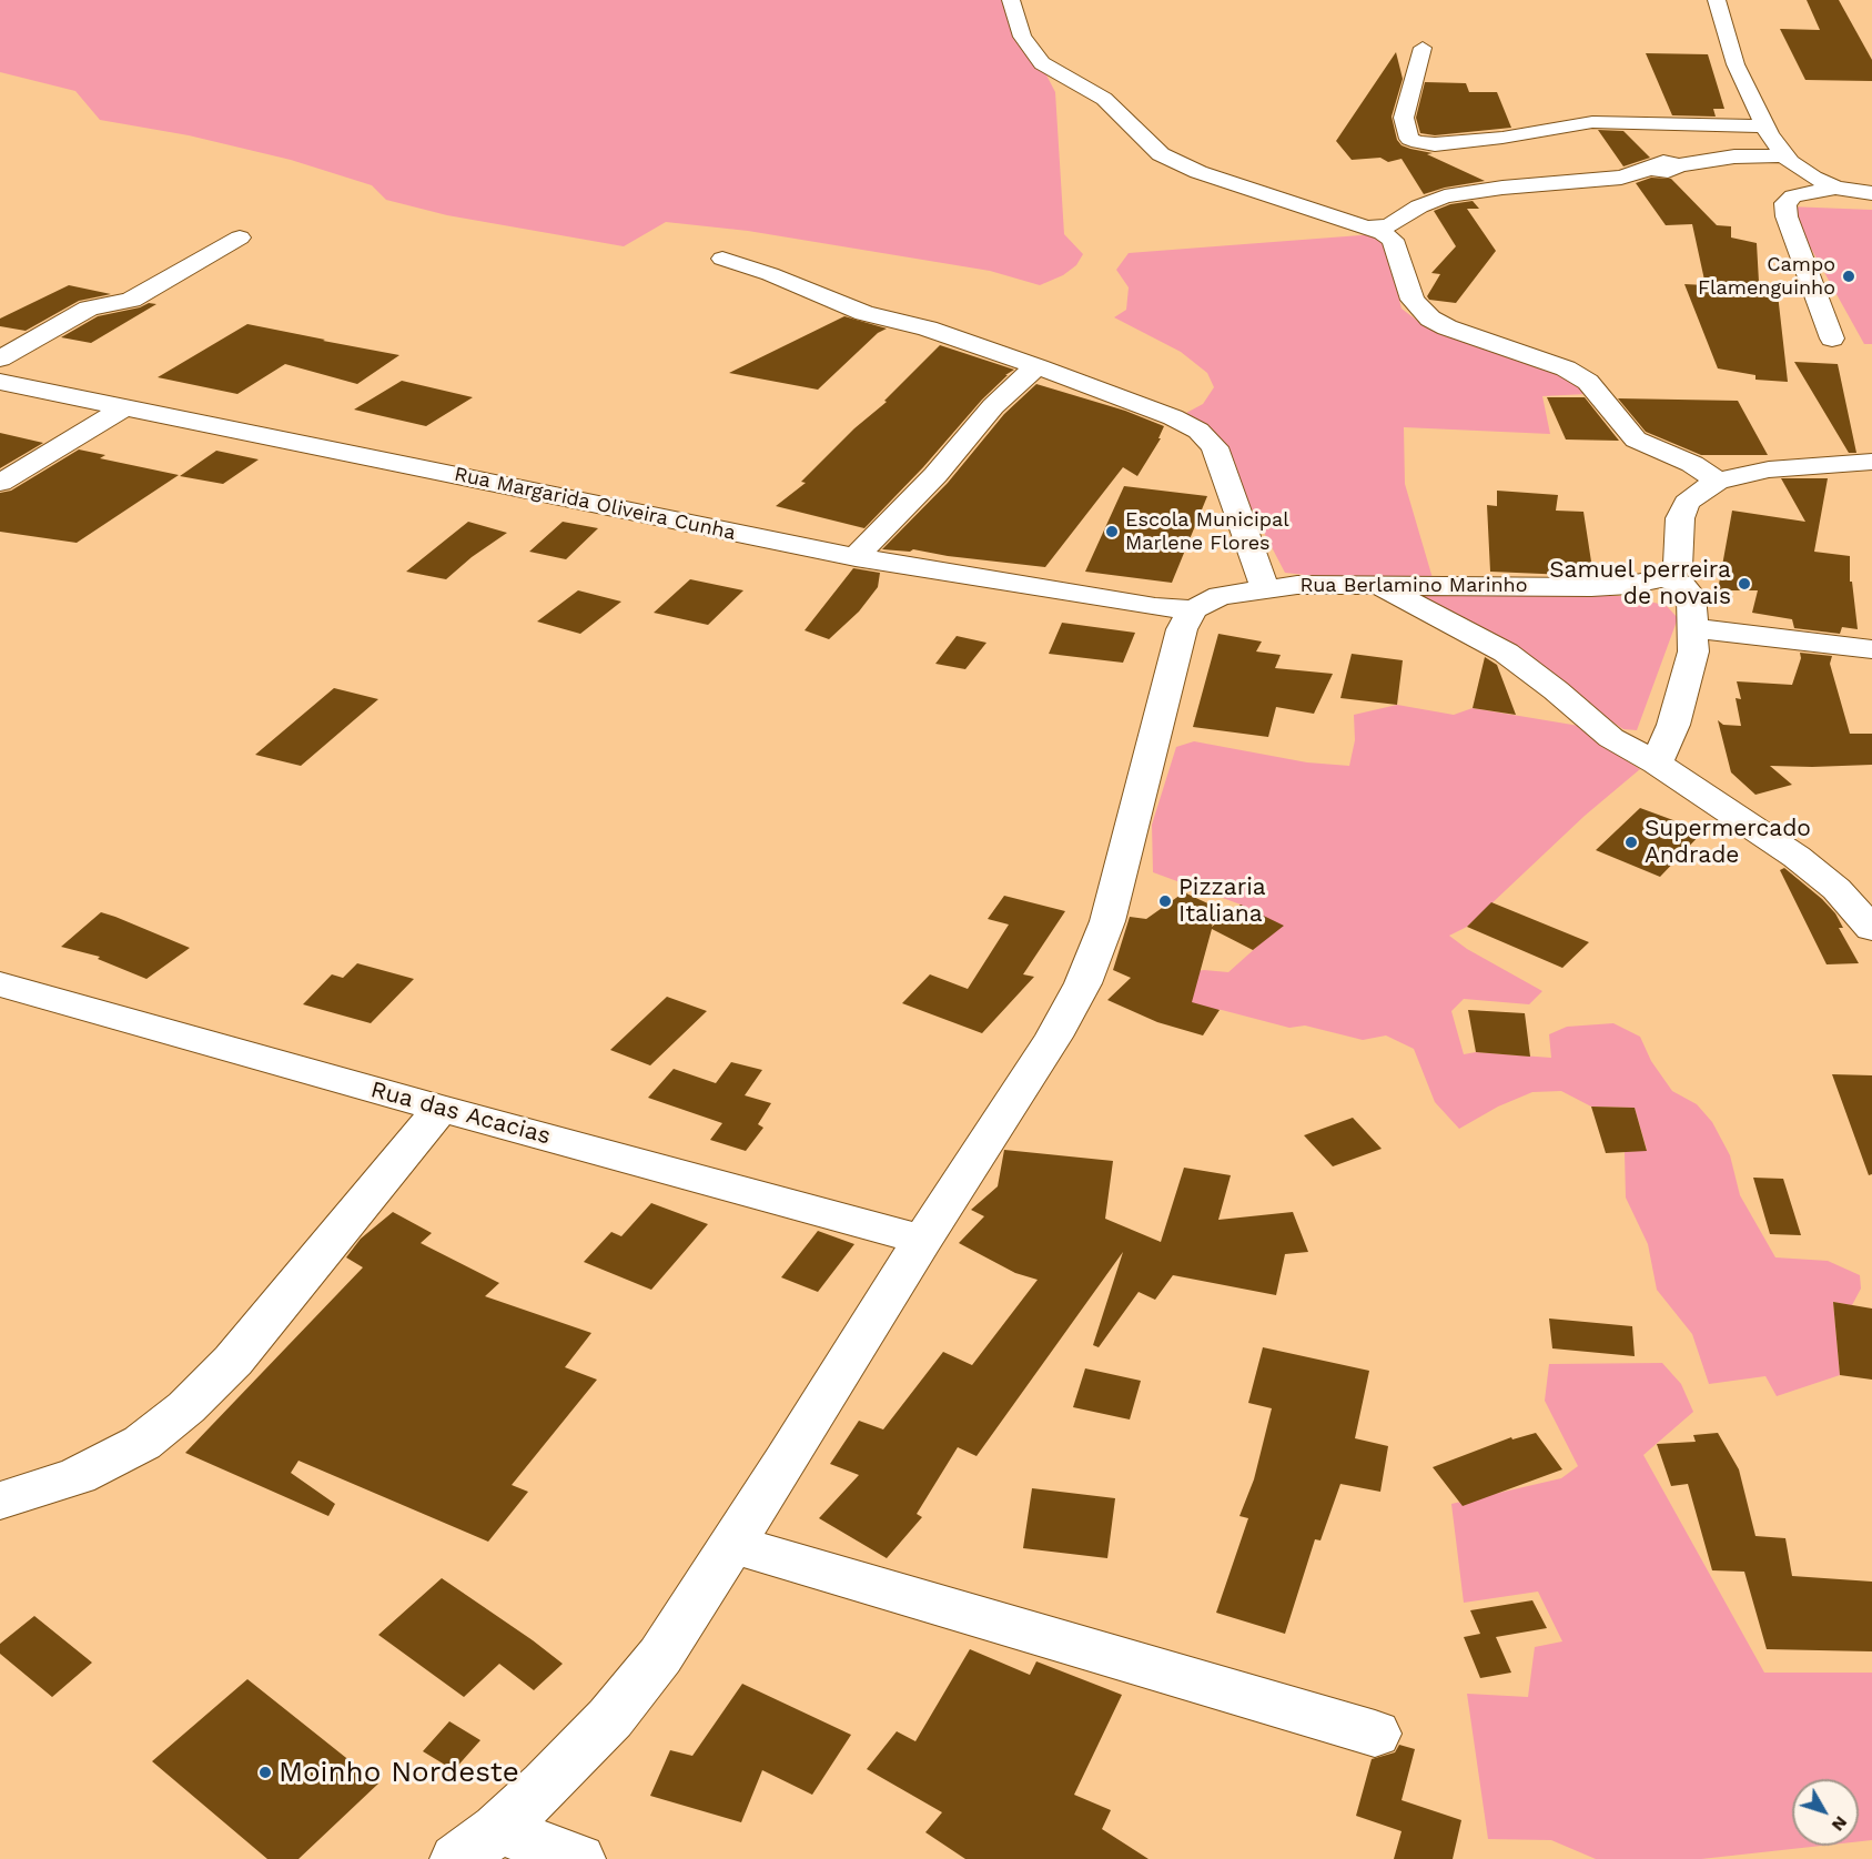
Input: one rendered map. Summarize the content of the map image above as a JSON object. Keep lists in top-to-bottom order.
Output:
{
  "streets": {
    "street": ["Rua Margarida Oliveira Cunha", "Rua Berlamino Marinho", "Rua das Acacias"]
  },
  "crossings": [
    ["Rua Margarida Oliveira Cunha", "Rua Berlamino Marinho"]
  ],
  "places": [
    "Campo Flamenguinho",
    "Escola Municipal Marlene Flores",
    "Samuel perreira de novais",
    "Supermercado Andrade",
    "Pizzaria Italiana",
    "Moinho Nordeste"
  ],
  "north": "bottom right"
}
